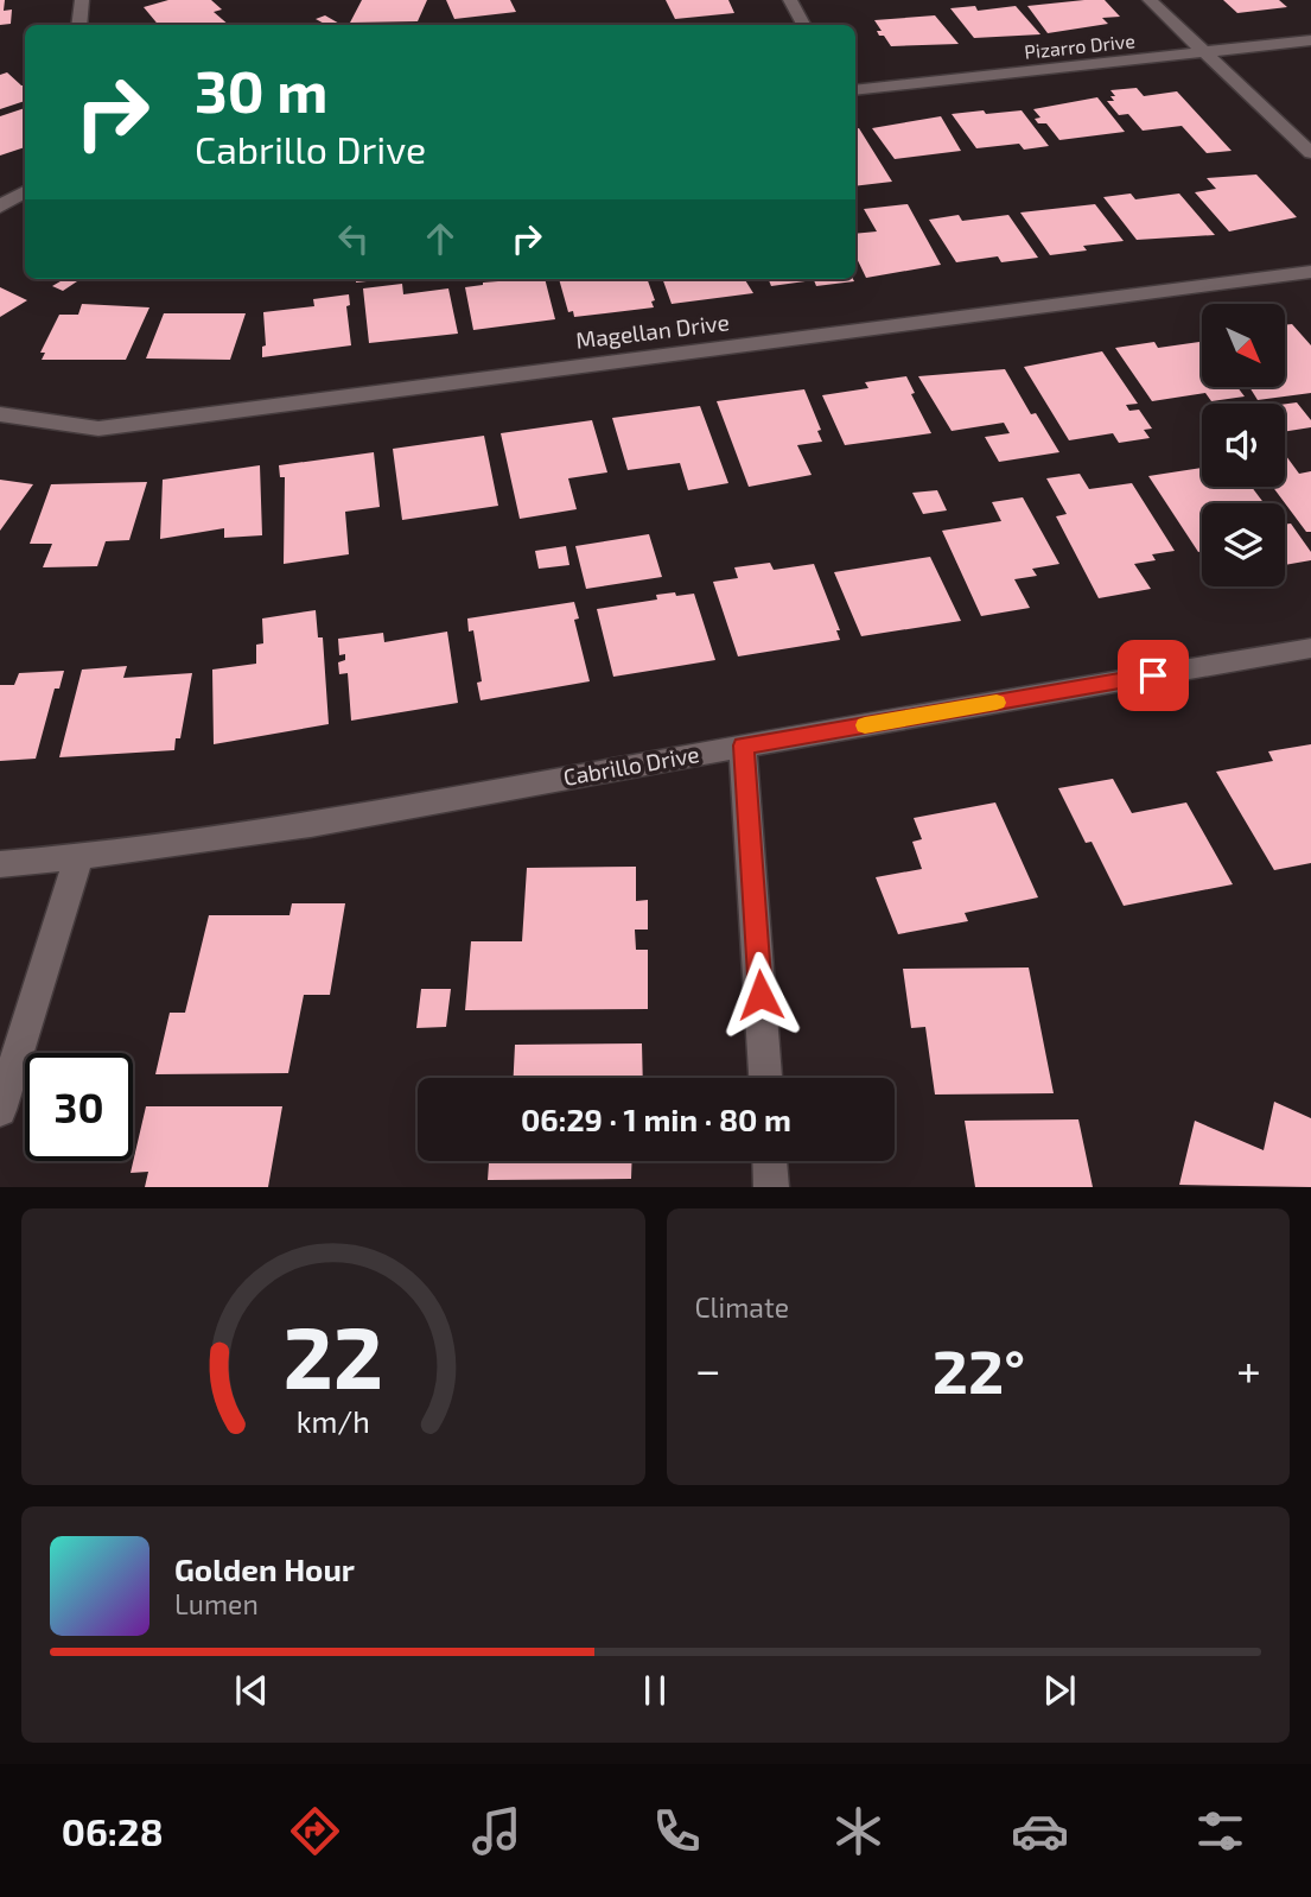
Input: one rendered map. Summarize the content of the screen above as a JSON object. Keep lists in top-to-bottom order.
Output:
{
  "streets": {
    "street": ["Pizarro Drive", "Magellan Drive", "Cabrillo Drive"]
  },
  "north": "bottom right",
  "page": {
    "turn": ["30 m", "Cabrillo Drive"],
    "limit": "30",
    "trip": "06:29 · 1 min · 80 m",
    "tile": "Climate",
    "heat": ["−", "22°", "+"],
    "song": ["Golden Hour", "Lumen"],
    "tabs": "06:28",
    "gauge": ["22", "km/h"]
  }
}
